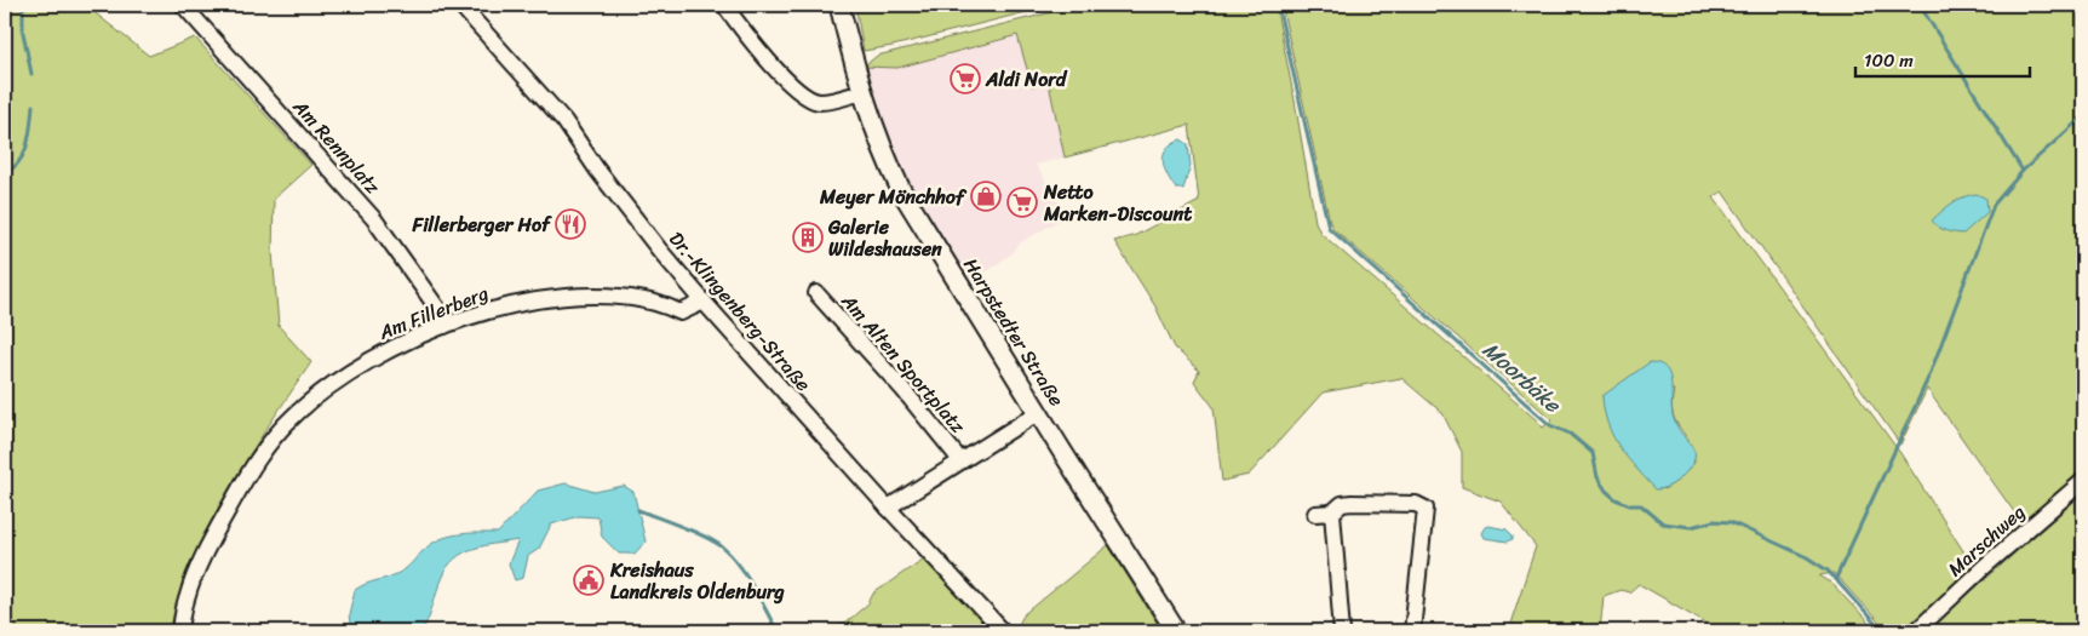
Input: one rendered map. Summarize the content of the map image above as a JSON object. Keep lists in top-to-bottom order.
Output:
{
  "streets": {
    "main road": ["Harpstedter Straße"],
    "street": [
      "Am Rennplatz",
      "Dr.-Klingenberg-Straße",
      "Am Fillerberg",
      "Am Alten Sportplatz",
      "Marschweg"
    ]
  },
  "crossings": [
    ["Am Rennplatz", "Am Fillerberg"],
    ["Dr.-Klingenberg-Straße", "Am Fillerberg"],
    ["Dr.-Klingenberg-Straße", "Am Alten Sportplatz"],
    ["Harpstedter Straße", "Am Alten Sportplatz"]
  ],
  "water": ["Moorbäke"],
  "places": {
    "supermarket": ["Aldi Nord", "Netto Marken-Discount"],
    "shop": ["Meyer Mönchhof"],
    "restaurant": ["Fillerberger Hof"],
    "building": ["Galerie Wildeshausen"],
    "public building": ["Kreishaus Landkreis Oldenburg"]
  },
  "scale_bar": "100 m"
}
